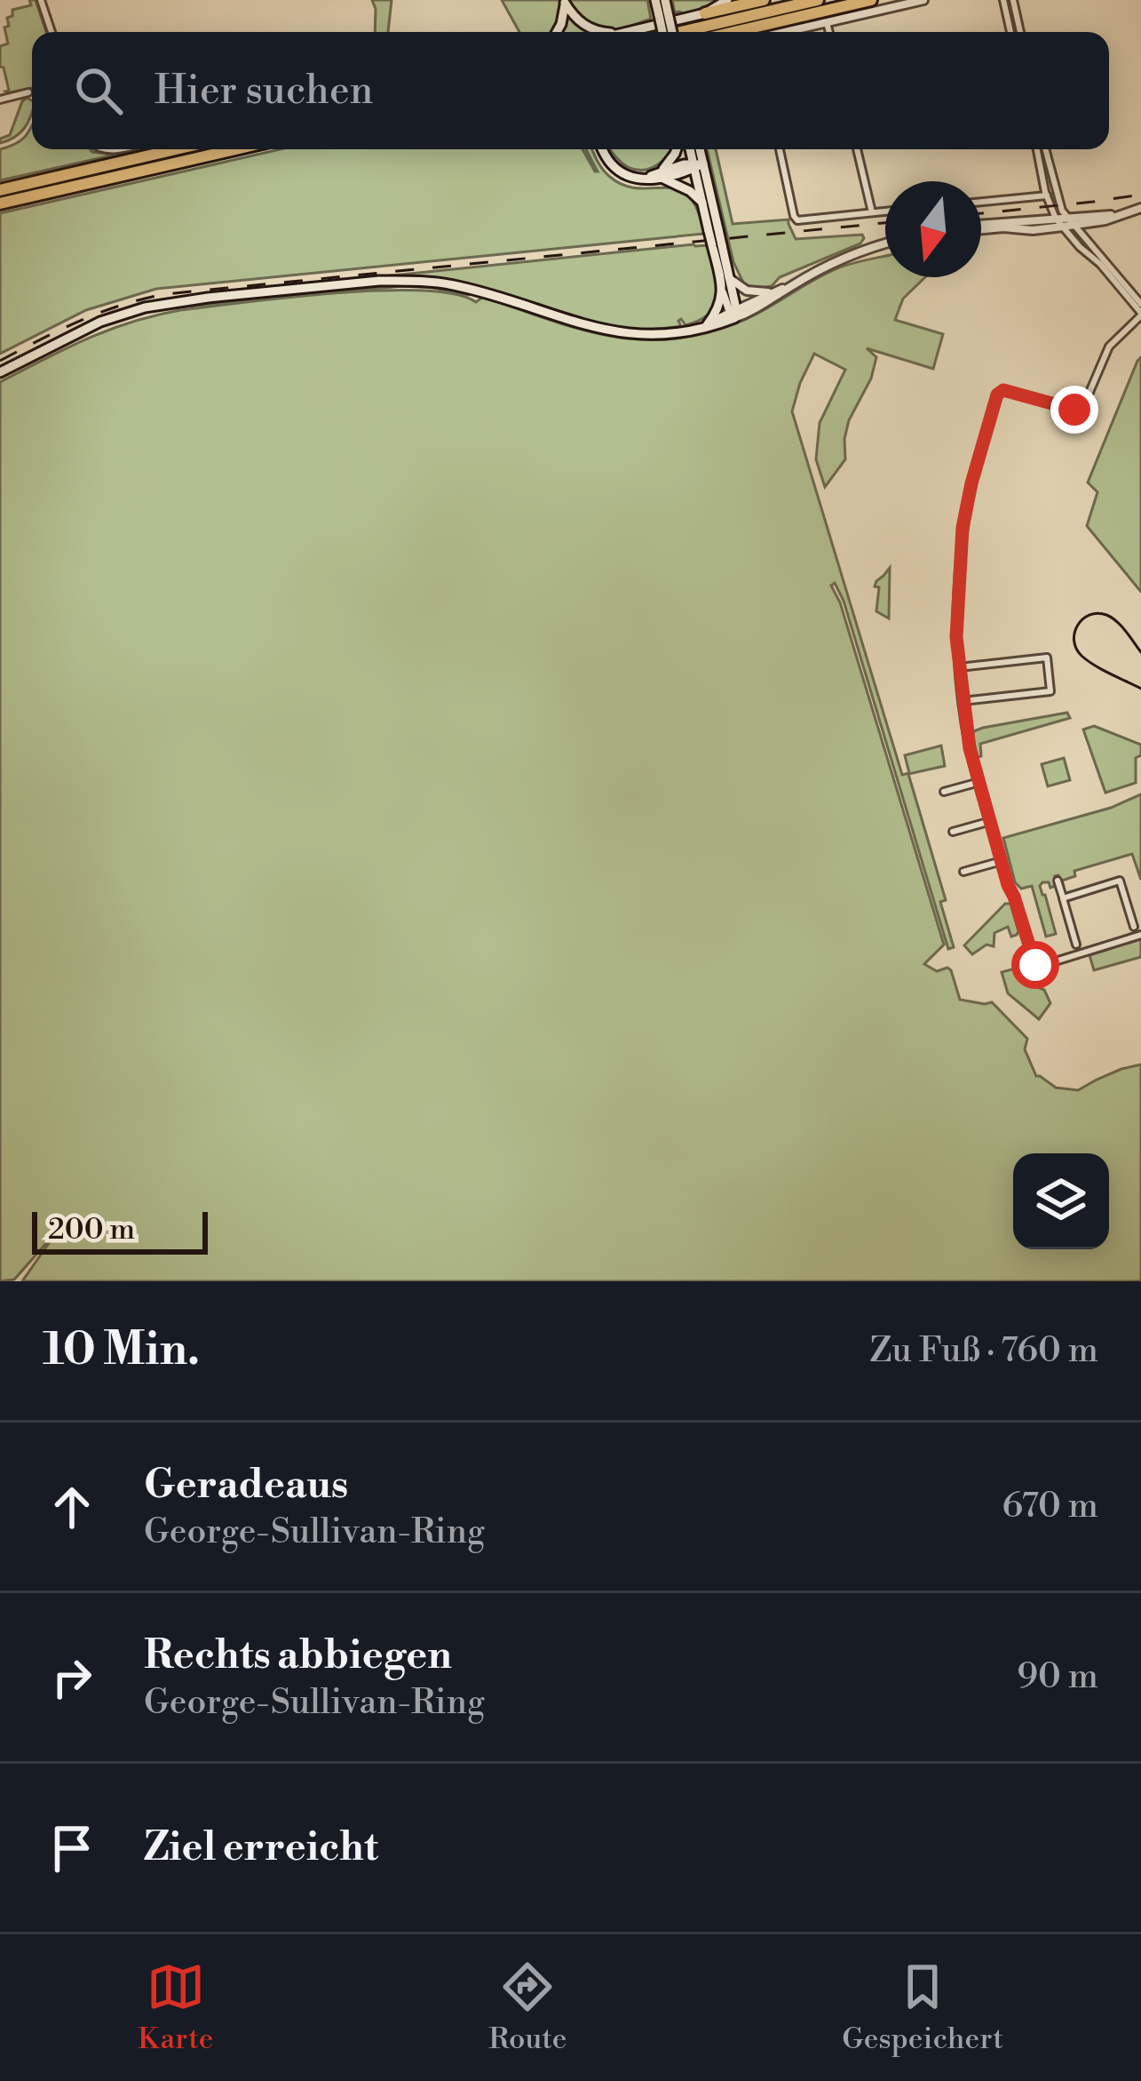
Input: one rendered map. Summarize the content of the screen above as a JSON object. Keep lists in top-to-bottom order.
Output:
{
  "scale_bar": "200 m",
  "north": "bottom",
  "page": {
    "search": "Hier suchen",
    "scale": "200 m",
    "heading": ["10 Min.", "Zu Fuß · 760 m"],
    "list": [
      ["Geradeaus", "George-Sullivan-Ring", "670 m"],
      ["Rechts abbiegen", "George-Sullivan-Ring", "90 m"],
      "Ziel erreicht"
    ],
    "nav": ["Karte", "Route", "Gespeichert"]
  }
}
